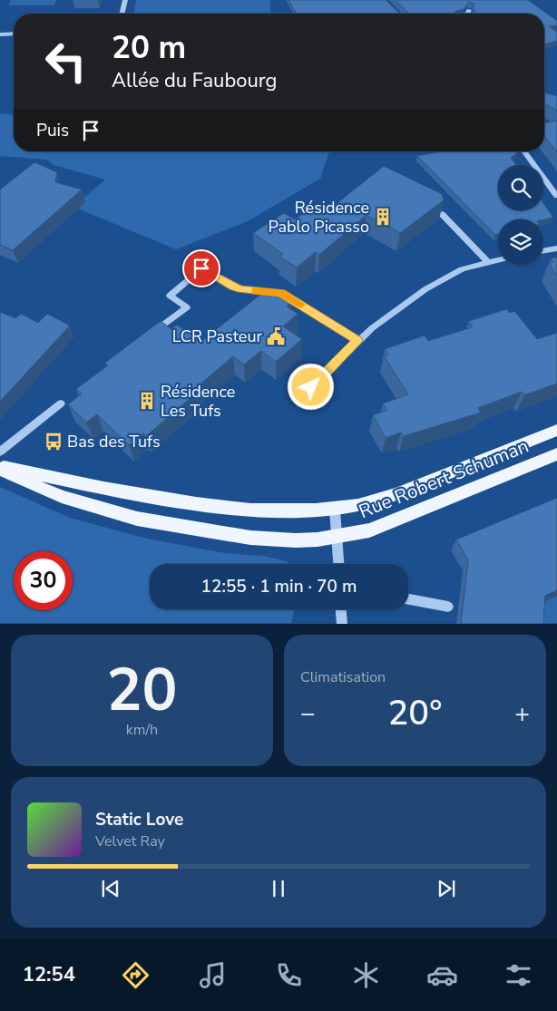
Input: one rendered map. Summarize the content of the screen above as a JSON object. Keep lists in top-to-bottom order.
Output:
{
  "streets": {
    "main road": ["Rue Robert Schuman"]
  },
  "places": {
    "building": ["Résidence Pablo Picasso", "Résidence Les Tufs"],
    "public building": ["LCR Pasteur"],
    "bus stop": ["Bas des Tufs"]
  },
  "page": {
    "turn": ["20 m", "Allée du Faubourg"],
    "then": "Puis",
    "limit": "30",
    "trip": "12:55 · 1 min · 70 m",
    "tile": [
      ["20", "km/h"],
      "Climatisation"
    ],
    "heat": ["−", "20°", "+"],
    "song": ["Static Love", "Velvet Ray"],
    "tabs": "12:54"
  }
}
